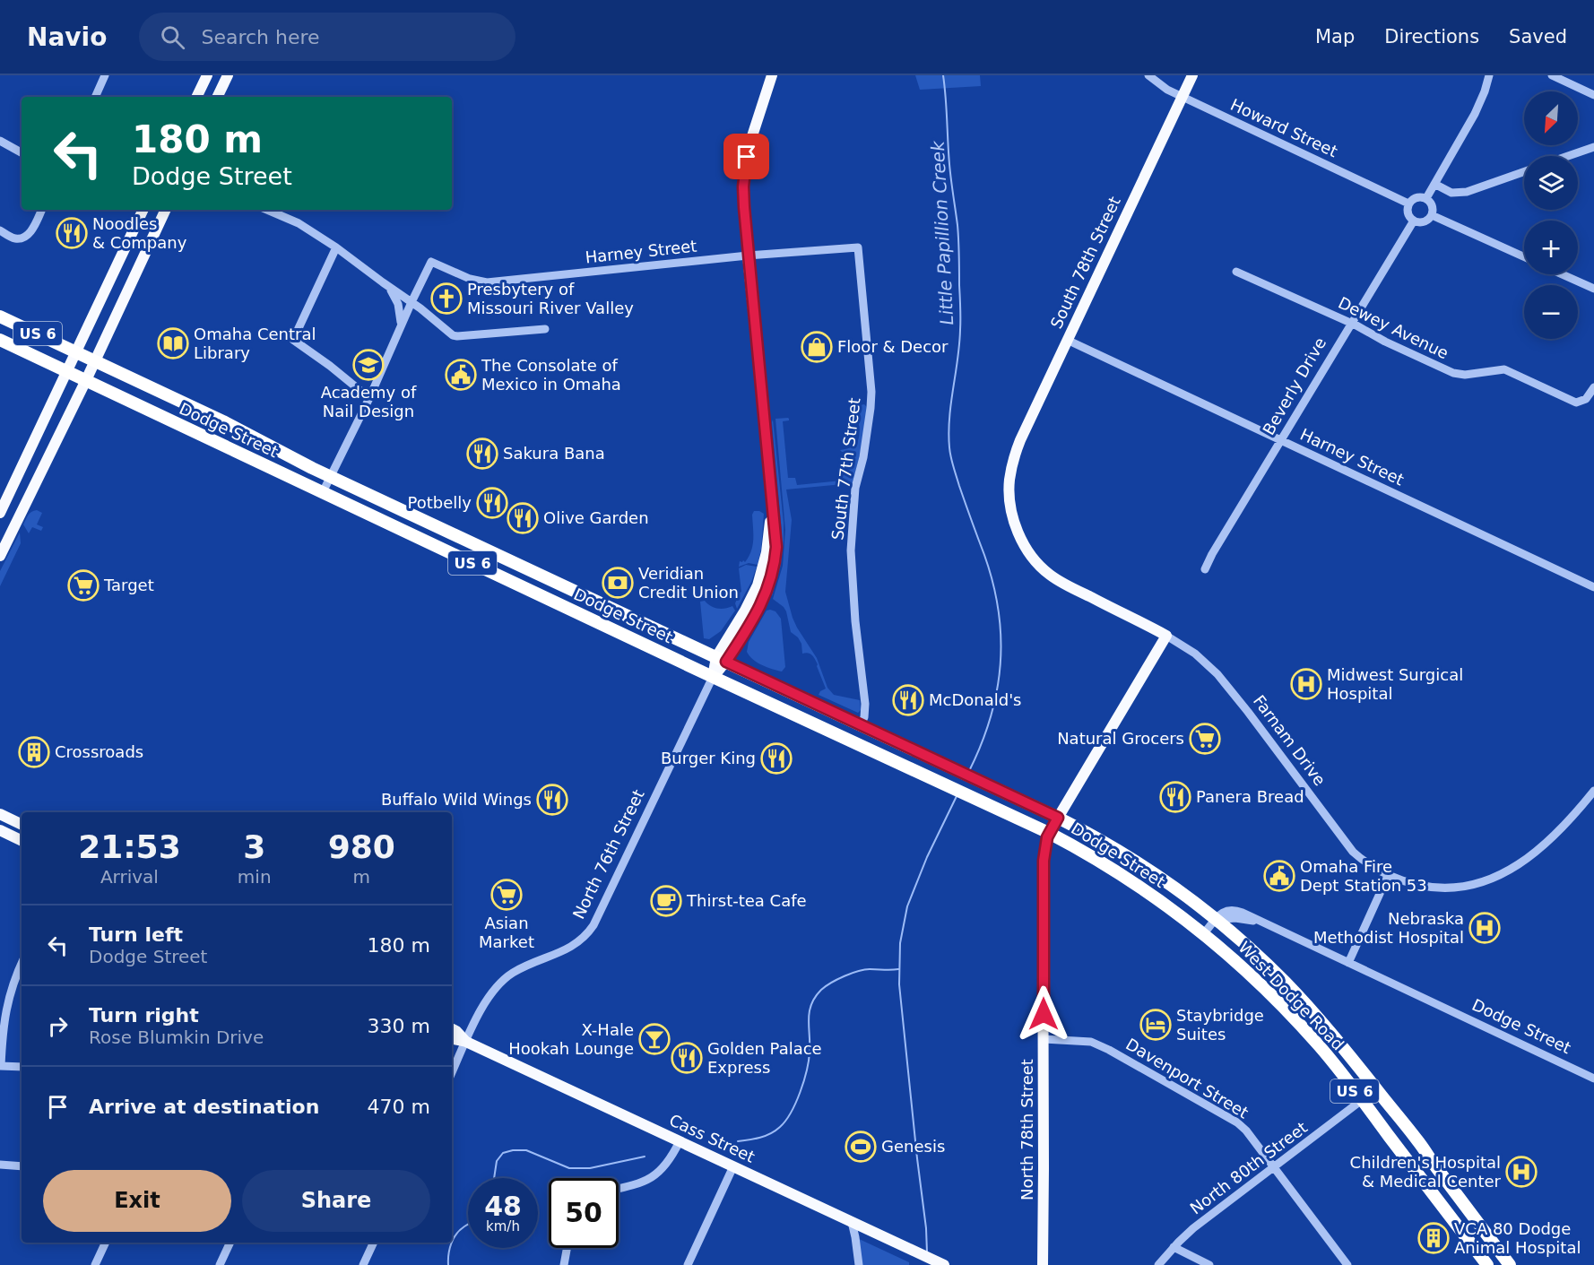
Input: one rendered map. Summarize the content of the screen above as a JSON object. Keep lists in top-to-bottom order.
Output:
{
  "streets": {
    "highway": ["US 6", "Dodge Street", "West Dodge Road"],
    "main road": [
      "South 78th Street",
      "Farnam Drive",
      "North 76th Street",
      "North 78th Street",
      "Cass Street"
    ],
    "street": [
      "Howard Street",
      "Harney Street",
      "Dewey Avenue",
      "Beverly Drive",
      "South 77th Street",
      "Davenport Street",
      "North 80th Street"
    ]
  },
  "crossings": [
    ["Howard Street", "South 78th Street"],
    ["Howard Street", "Beverly Drive"],
    ["Harney Street", "South 78th Street"],
    ["Harney Street", "Beverly Drive"],
    ["Harney Street", "South 77th Street"],
    ["South 78th Street", "Farnam Drive"],
    ["Dewey Avenue", "Beverly Drive"],
    ["Dodge Street", "South 77th Street"],
    ["Dodge Street", "North 76th Street"],
    ["Dodge Street", "West Dodge Road"],
    ["Dodge Street", "North 78th Street"],
    ["North 76th Street", "Cass Street"],
    ["West Dodge Road", "North 80th Street"],
    ["Davenport Street", "North 78th Street"],
    ["Davenport Street", "North 80th Street"]
  ],
  "water": ["Little Papillion Creek"],
  "places": {
    "restaurant": [
      "Noodles & Company",
      "Sakura Bana",
      "Potbelly",
      "Olive Garden",
      "McDonald's",
      "Burger King",
      "Panera Bread",
      "Buffalo Wild Wings",
      "Golden Palace Express"
    ],
    "church": ["Presbytery of Missouri River Valley"],
    "library": ["Omaha Central Library"],
    "shop": ["Floor & Decor"],
    "school or university": ["Academy of Nail Design"],
    "public building": ["The Consolate of Mexico in Omaha", "Omaha Fire Dept Station 53"],
    "bank": ["Veridian Credit Union"],
    "supermarket": ["Target", "Natural Grocers", "Asian Market"],
    "hospital": ["Midwest Surgical Hospital", "Nebraska Methodist Hospital", "Children's Hospital & Medical Center"],
    "building": ["Crossroads", "VCA 80 Dodge Animal Hospital"],
    "cafe": ["Thirst-tea Cafe"],
    "hotel": ["Staybridge Suites"],
    "bar": ["X-Hale Hookah Lounge"],
    "sports": ["Genesis"]
  },
  "north": "bottom left",
  "page": {
    "header": "Navio",
    "search": "Search here",
    "nav": ["Map", "Directions", "Saved"],
    "map_buttons": ["+", "−"],
    "turn": ["180 m", "Dodge Street"],
    "eta": [
      "21:53",
      "Arrival",
      "3",
      "min",
      "980",
      "m"
    ],
    "list": [
      {
        "name": "Turn left",
        "note": "Dodge Street",
        "value": "180 m"
      },
      {
        "name": "Turn right",
        "note": "Rose Blumkin Drive",
        "value": "330 m"
      },
      {
        "name": "Arrive at destination",
        "value": "470 m"
      }
    ],
    "buttons": ["Exit", "Share"],
    "speed": "48 km/h",
    "limit": "50"
  }
}
